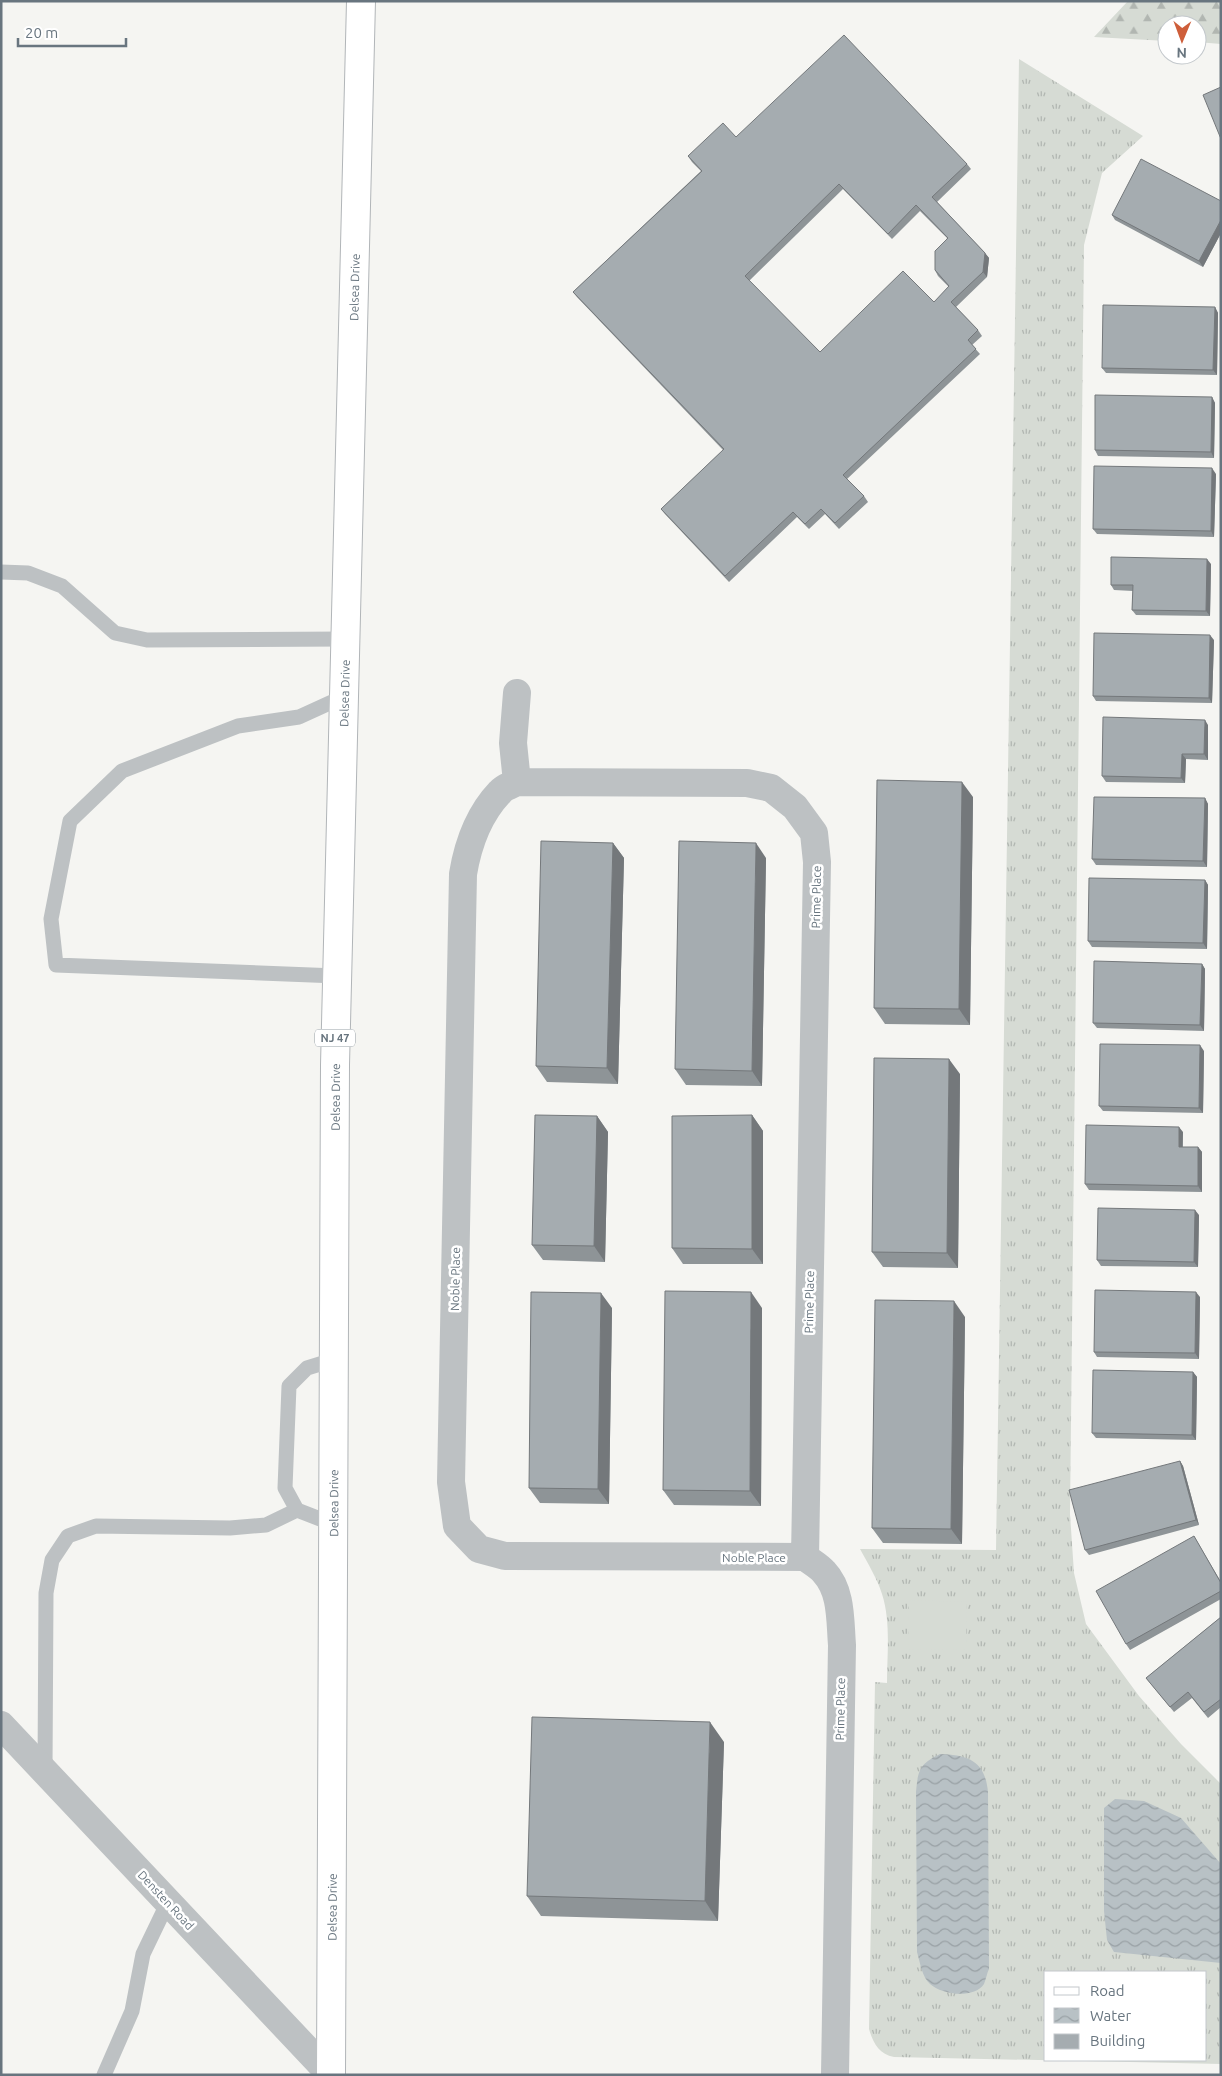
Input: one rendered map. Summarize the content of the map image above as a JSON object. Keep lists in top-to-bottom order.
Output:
{
  "streets": {
    "main road": ["Delsea Drive", "NJ 47"],
    "street": ["Prime Place", "Noble Place", "Densten Road"]
  },
  "crossings": [
    ["Delsea Drive", "Densten Road"],
    ["Prime Place", "Noble Place"]
  ],
  "legend": ["Road", "Water", "Building"],
  "scale_bar": "20 m",
  "north": "bottom"
}
